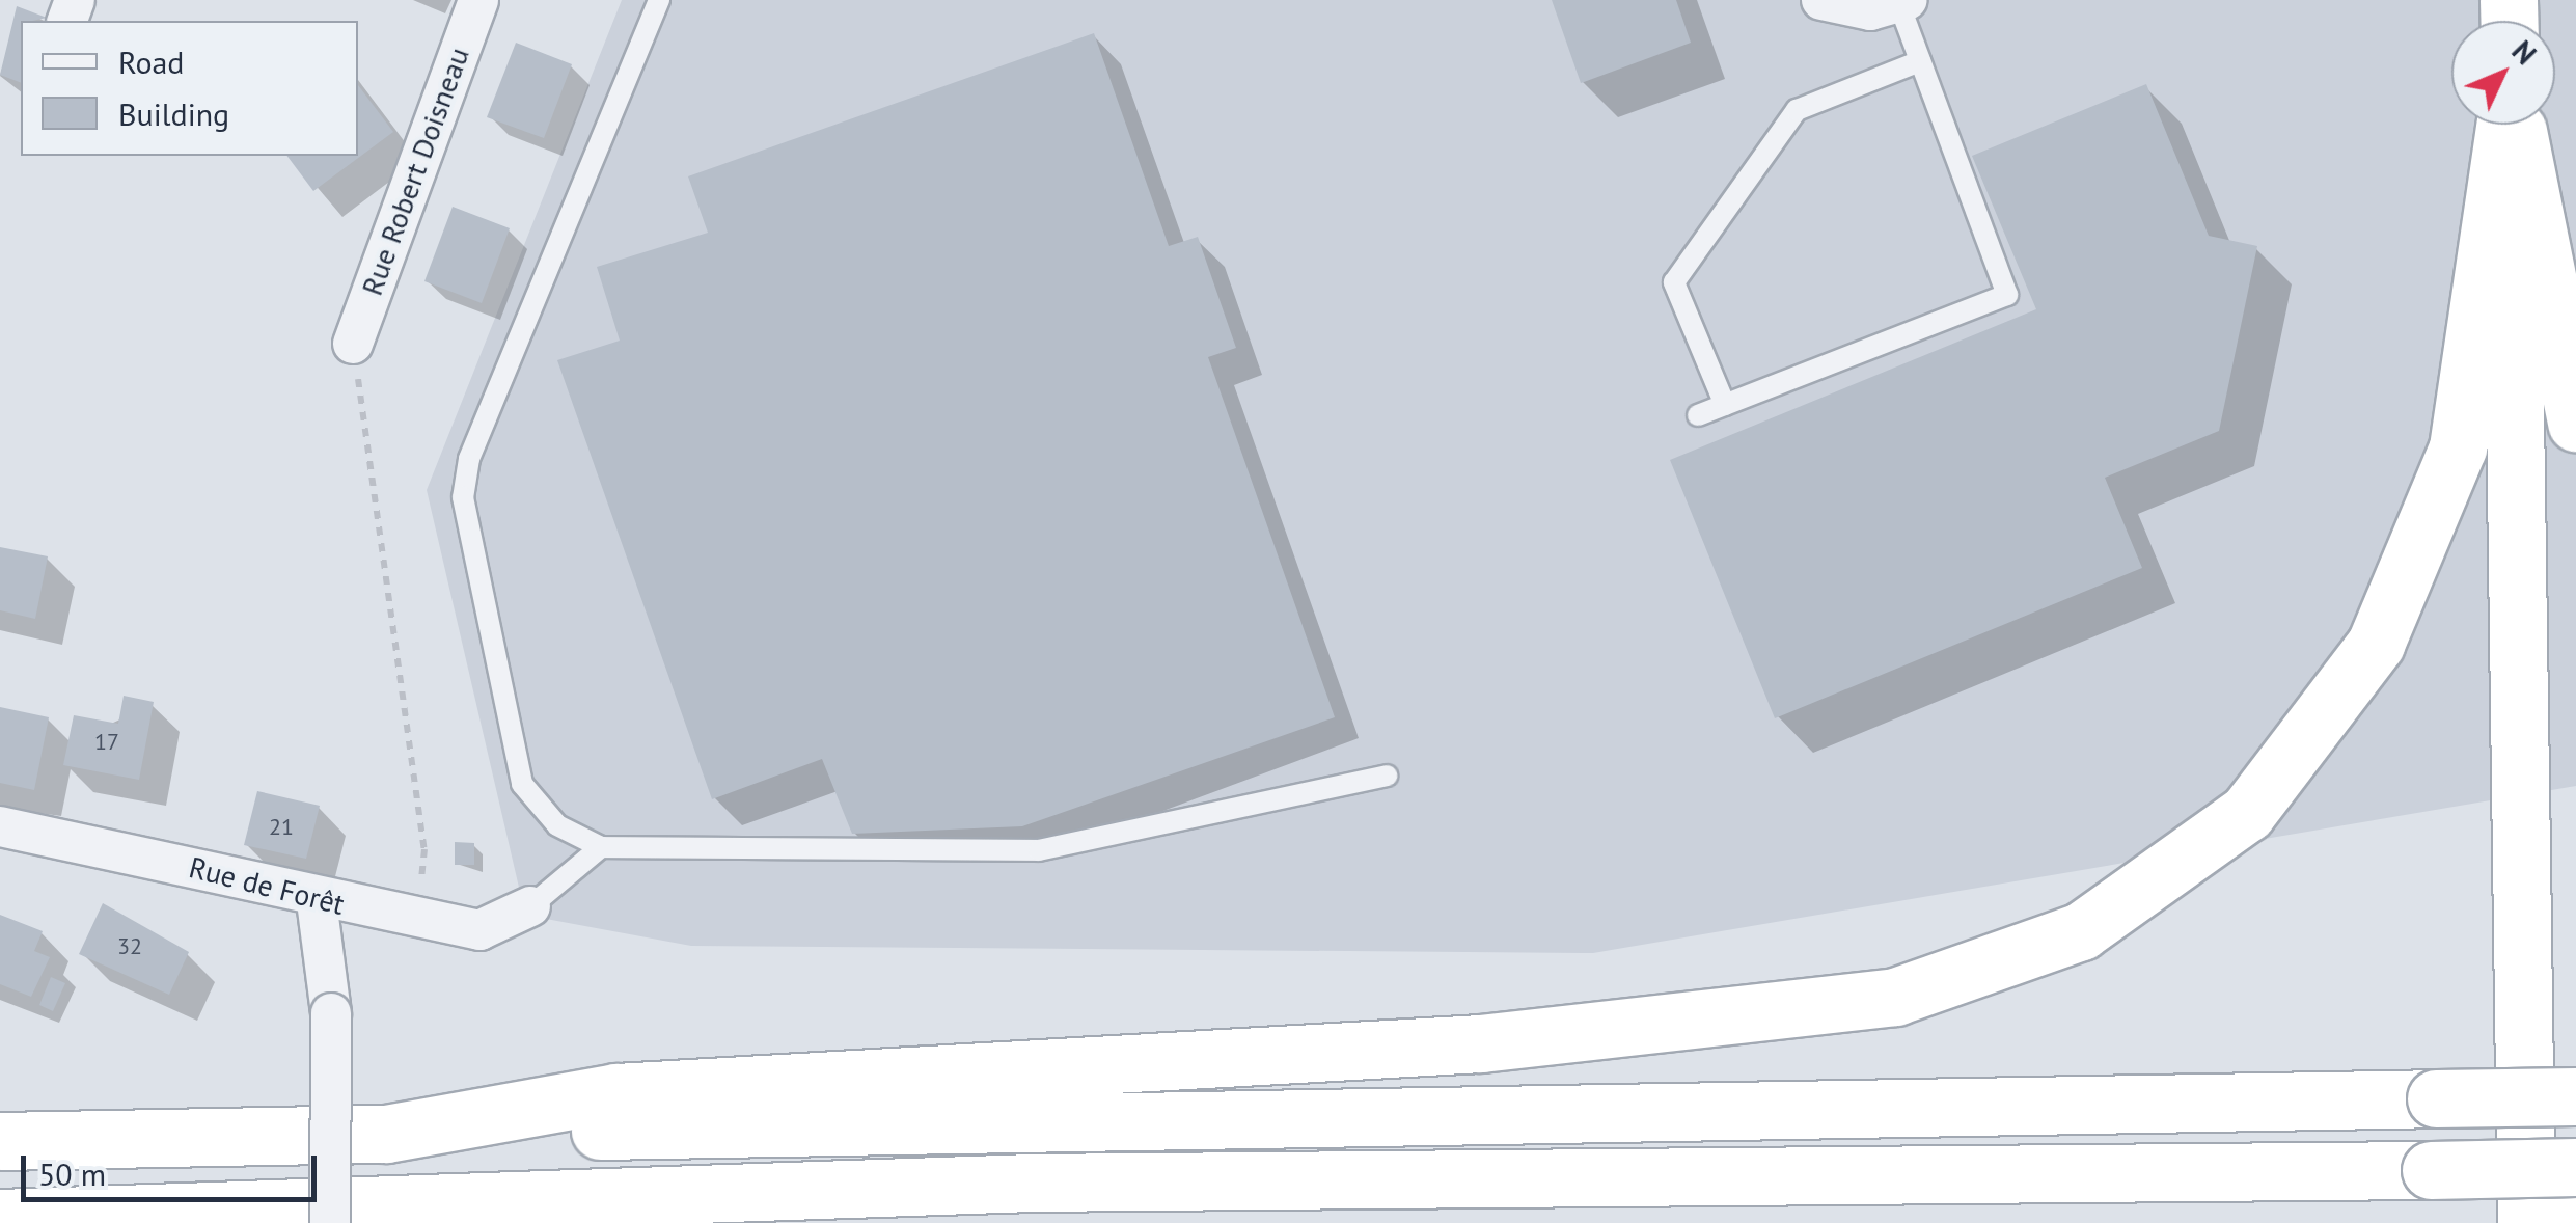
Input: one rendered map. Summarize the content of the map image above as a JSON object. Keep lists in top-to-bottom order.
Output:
{
  "streets": {
    "street": ["Rue Robert Doisneau", "Rue de Forêt"]
  },
  "house_numbers": ["17", "21", "32"],
  "legend": ["Road", "Building"],
  "scale_bar": "50 m",
  "north": "top right"
}
